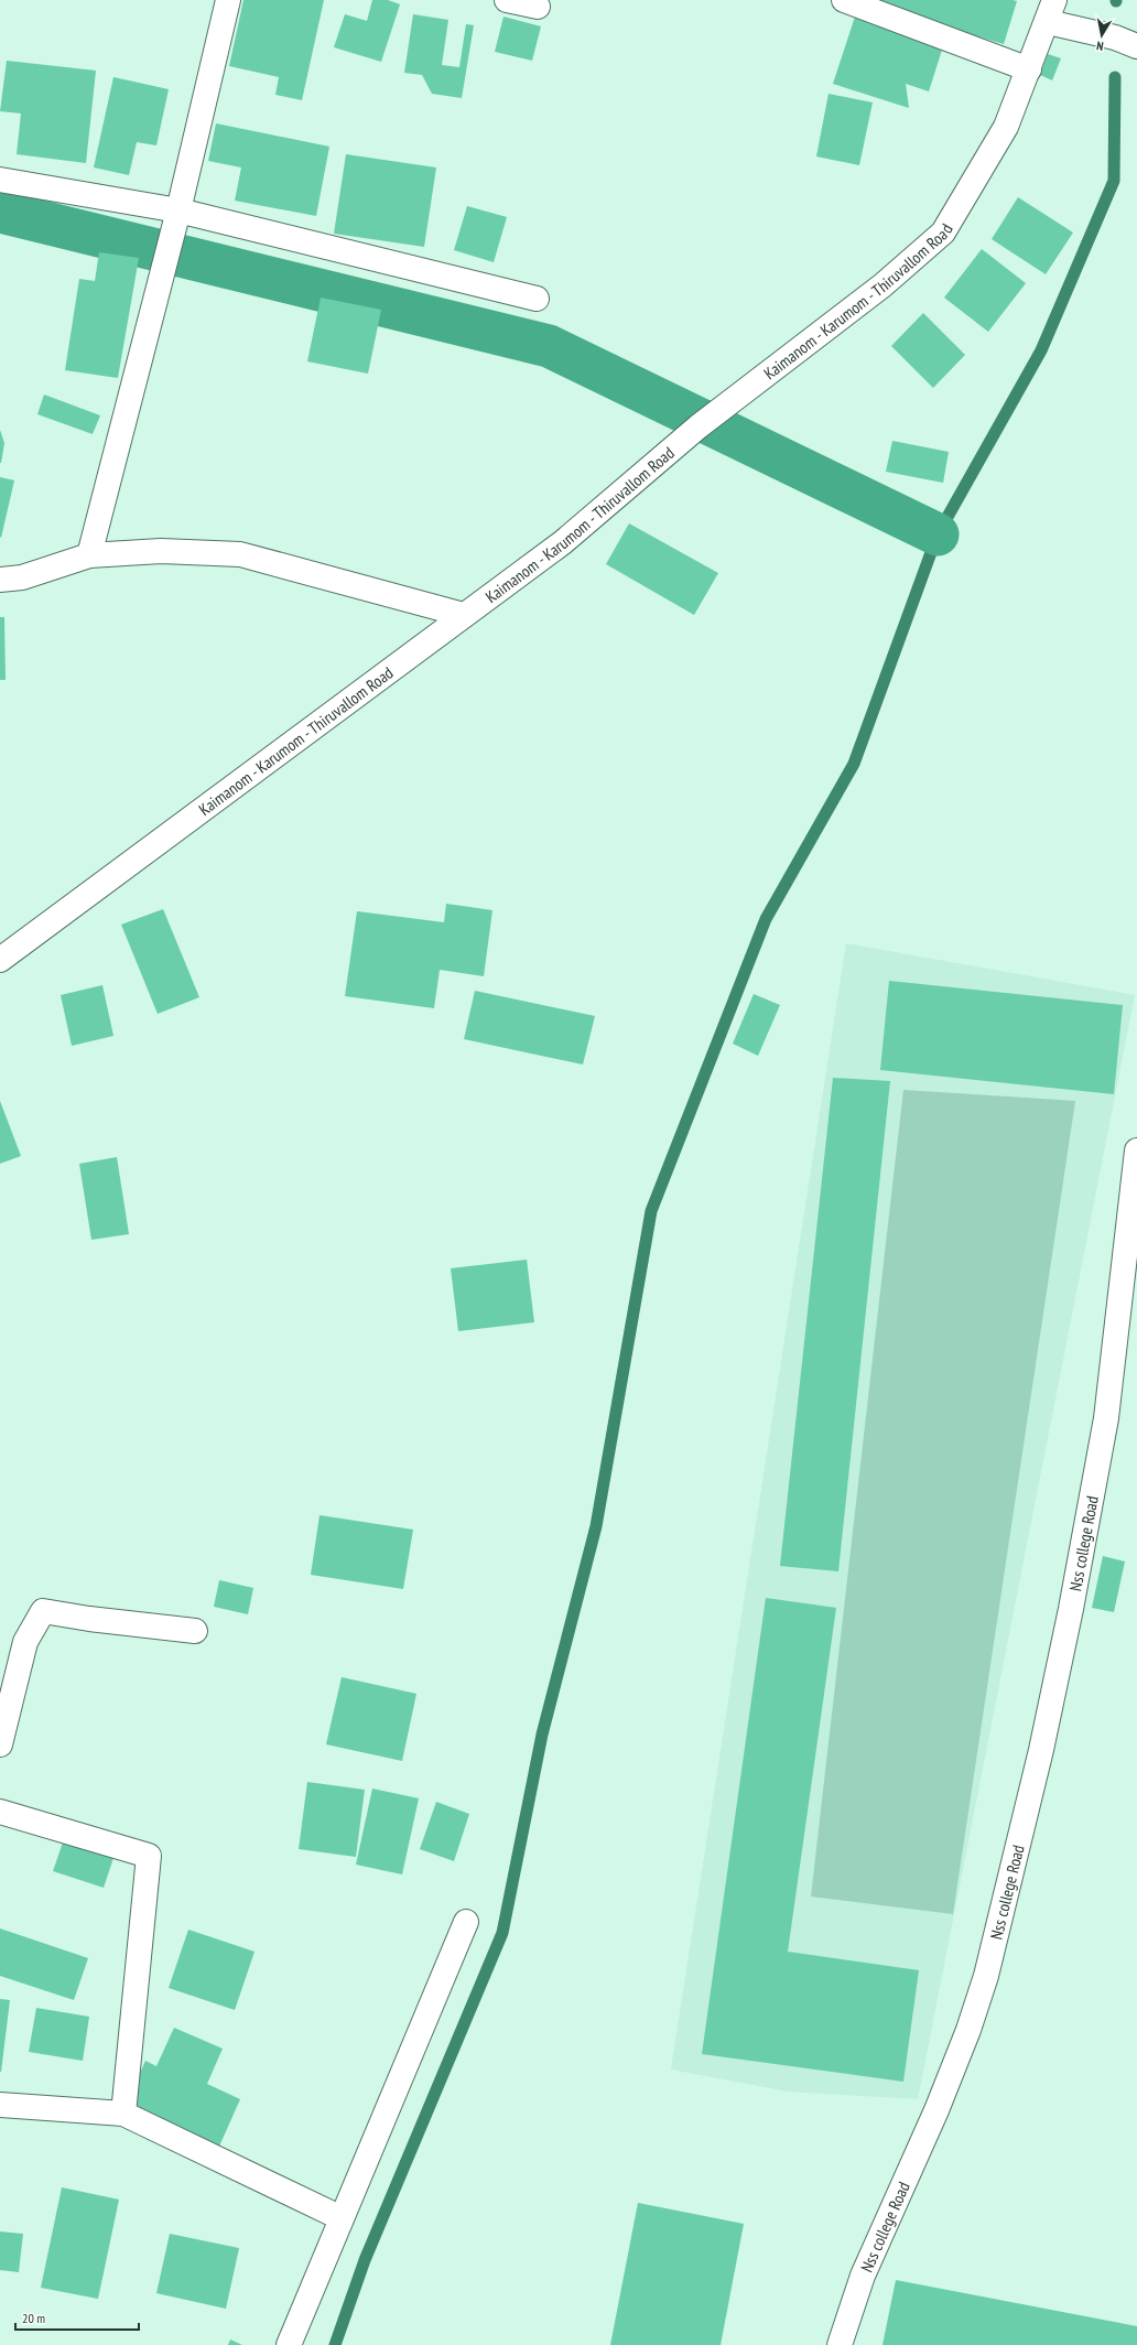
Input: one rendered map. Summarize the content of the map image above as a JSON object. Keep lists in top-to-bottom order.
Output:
{
  "streets": {
    "street": ["Kaimanom - Karumom - Thiruvallom Road", "Nss college Road"]
  },
  "scale_bar": "20 m",
  "north": "bottom"
}
